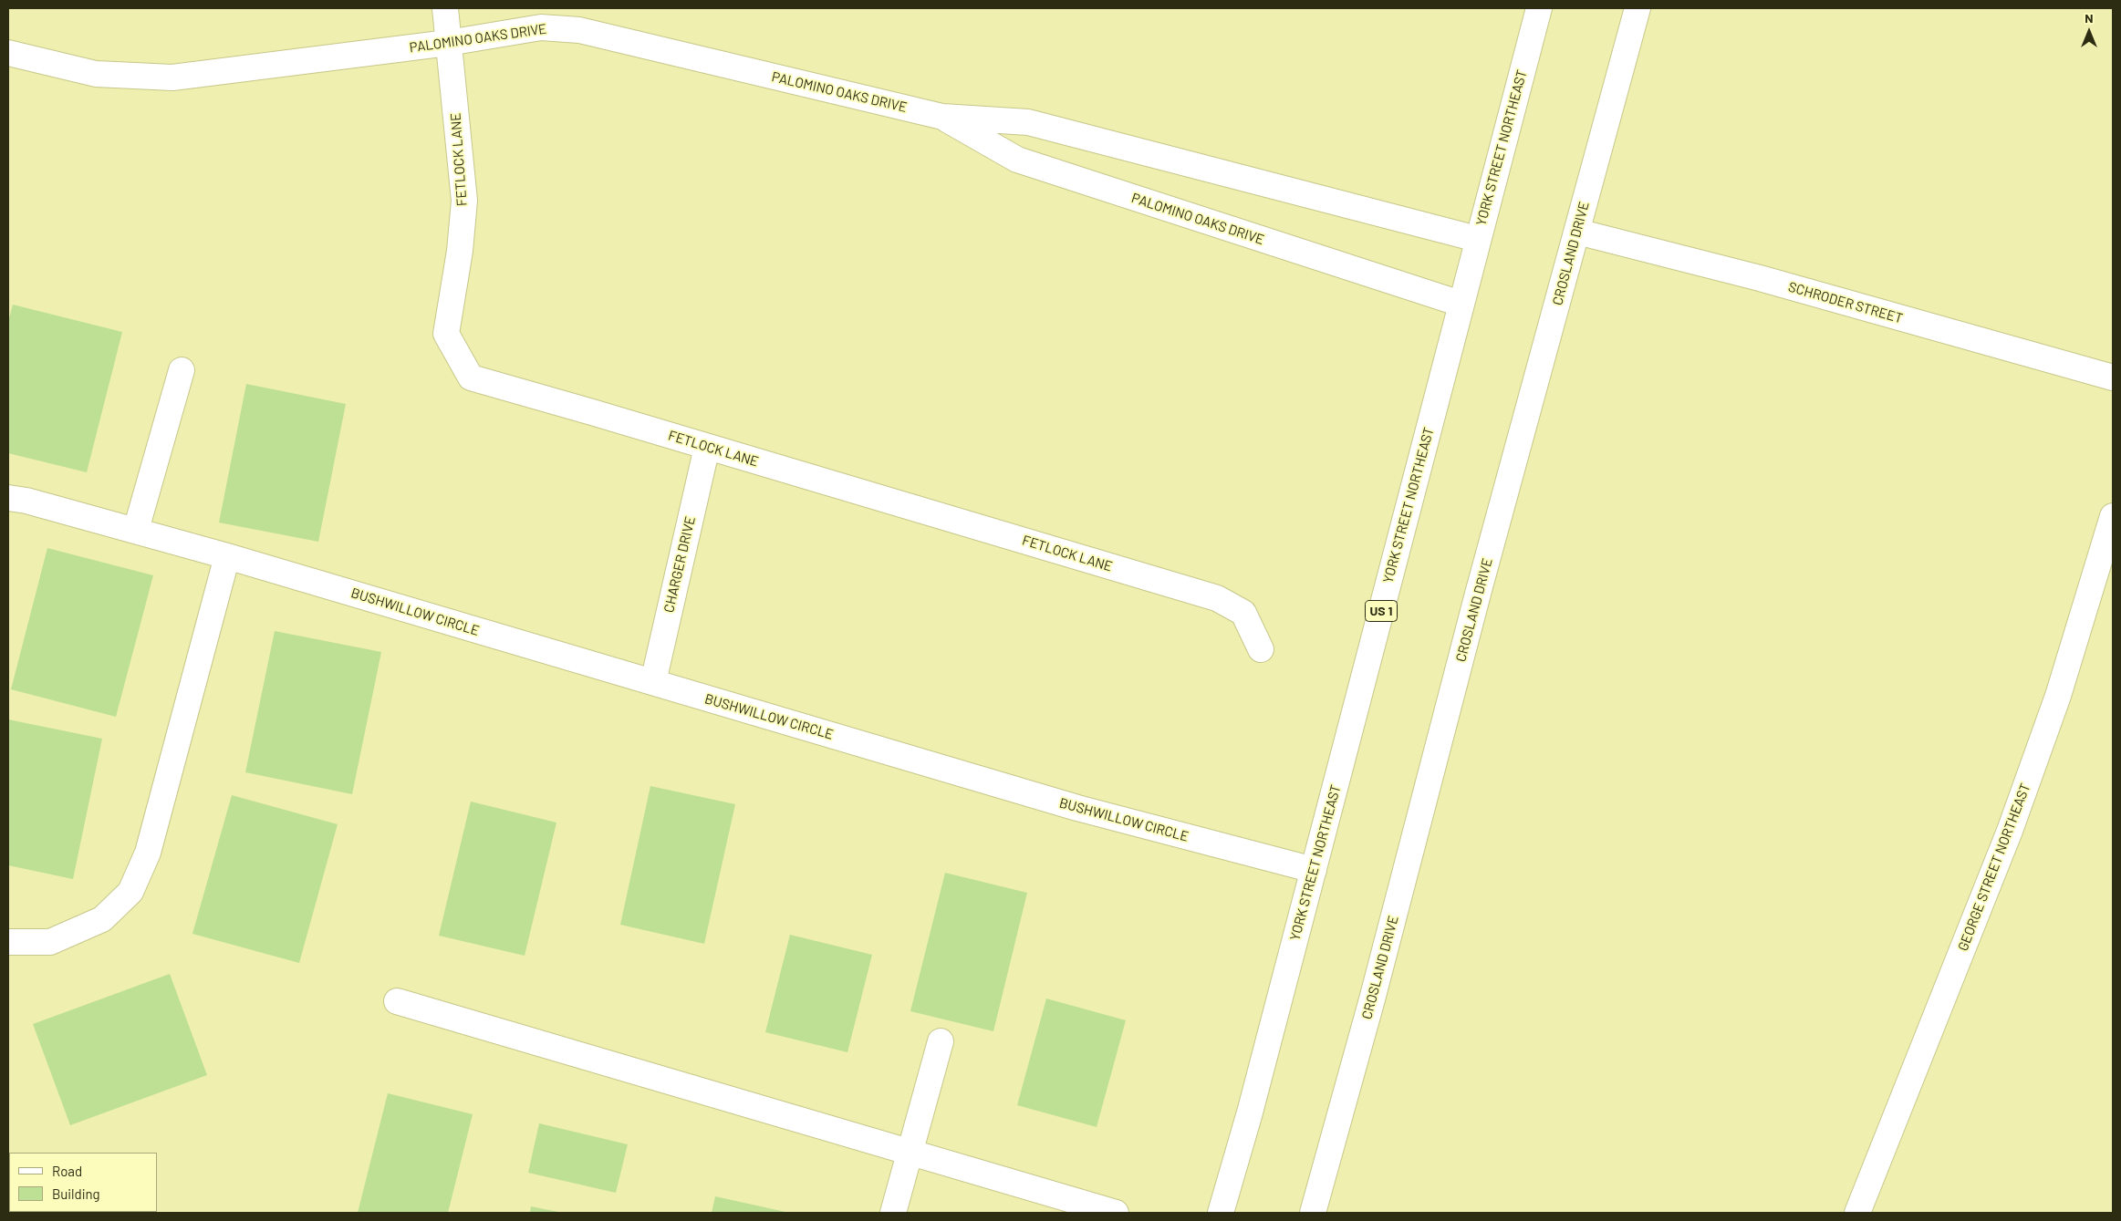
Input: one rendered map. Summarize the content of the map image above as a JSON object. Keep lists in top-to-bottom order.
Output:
{
  "streets": {
    "main road": [
      "PALOMINO OAKS DRIVE",
      "YORK STREET NORTHEAST",
      "FETLOCK LANE",
      "CROSLAND DRIVE",
      "SCHRODER STREET",
      "CHARGER DRIVE",
      "US 1",
      "BUSHWILLOW CIRCLE",
      "GEORGE STREET NORTHEAST"
    ]
  },
  "crossings": [
    ["PALOMINO OAKS DRIVE", "YORK STREET NORTHEAST"],
    ["PALOMINO OAKS DRIVE", "FETLOCK LANE"],
    ["YORK STREET NORTHEAST", "BUSHWILLOW CIRCLE"],
    ["FETLOCK LANE", "CHARGER DRIVE"],
    ["CROSLAND DRIVE", "SCHRODER STREET"],
    ["CHARGER DRIVE", "BUSHWILLOW CIRCLE"]
  ],
  "legend": ["Road", "Building"],
  "north": "top"
}
